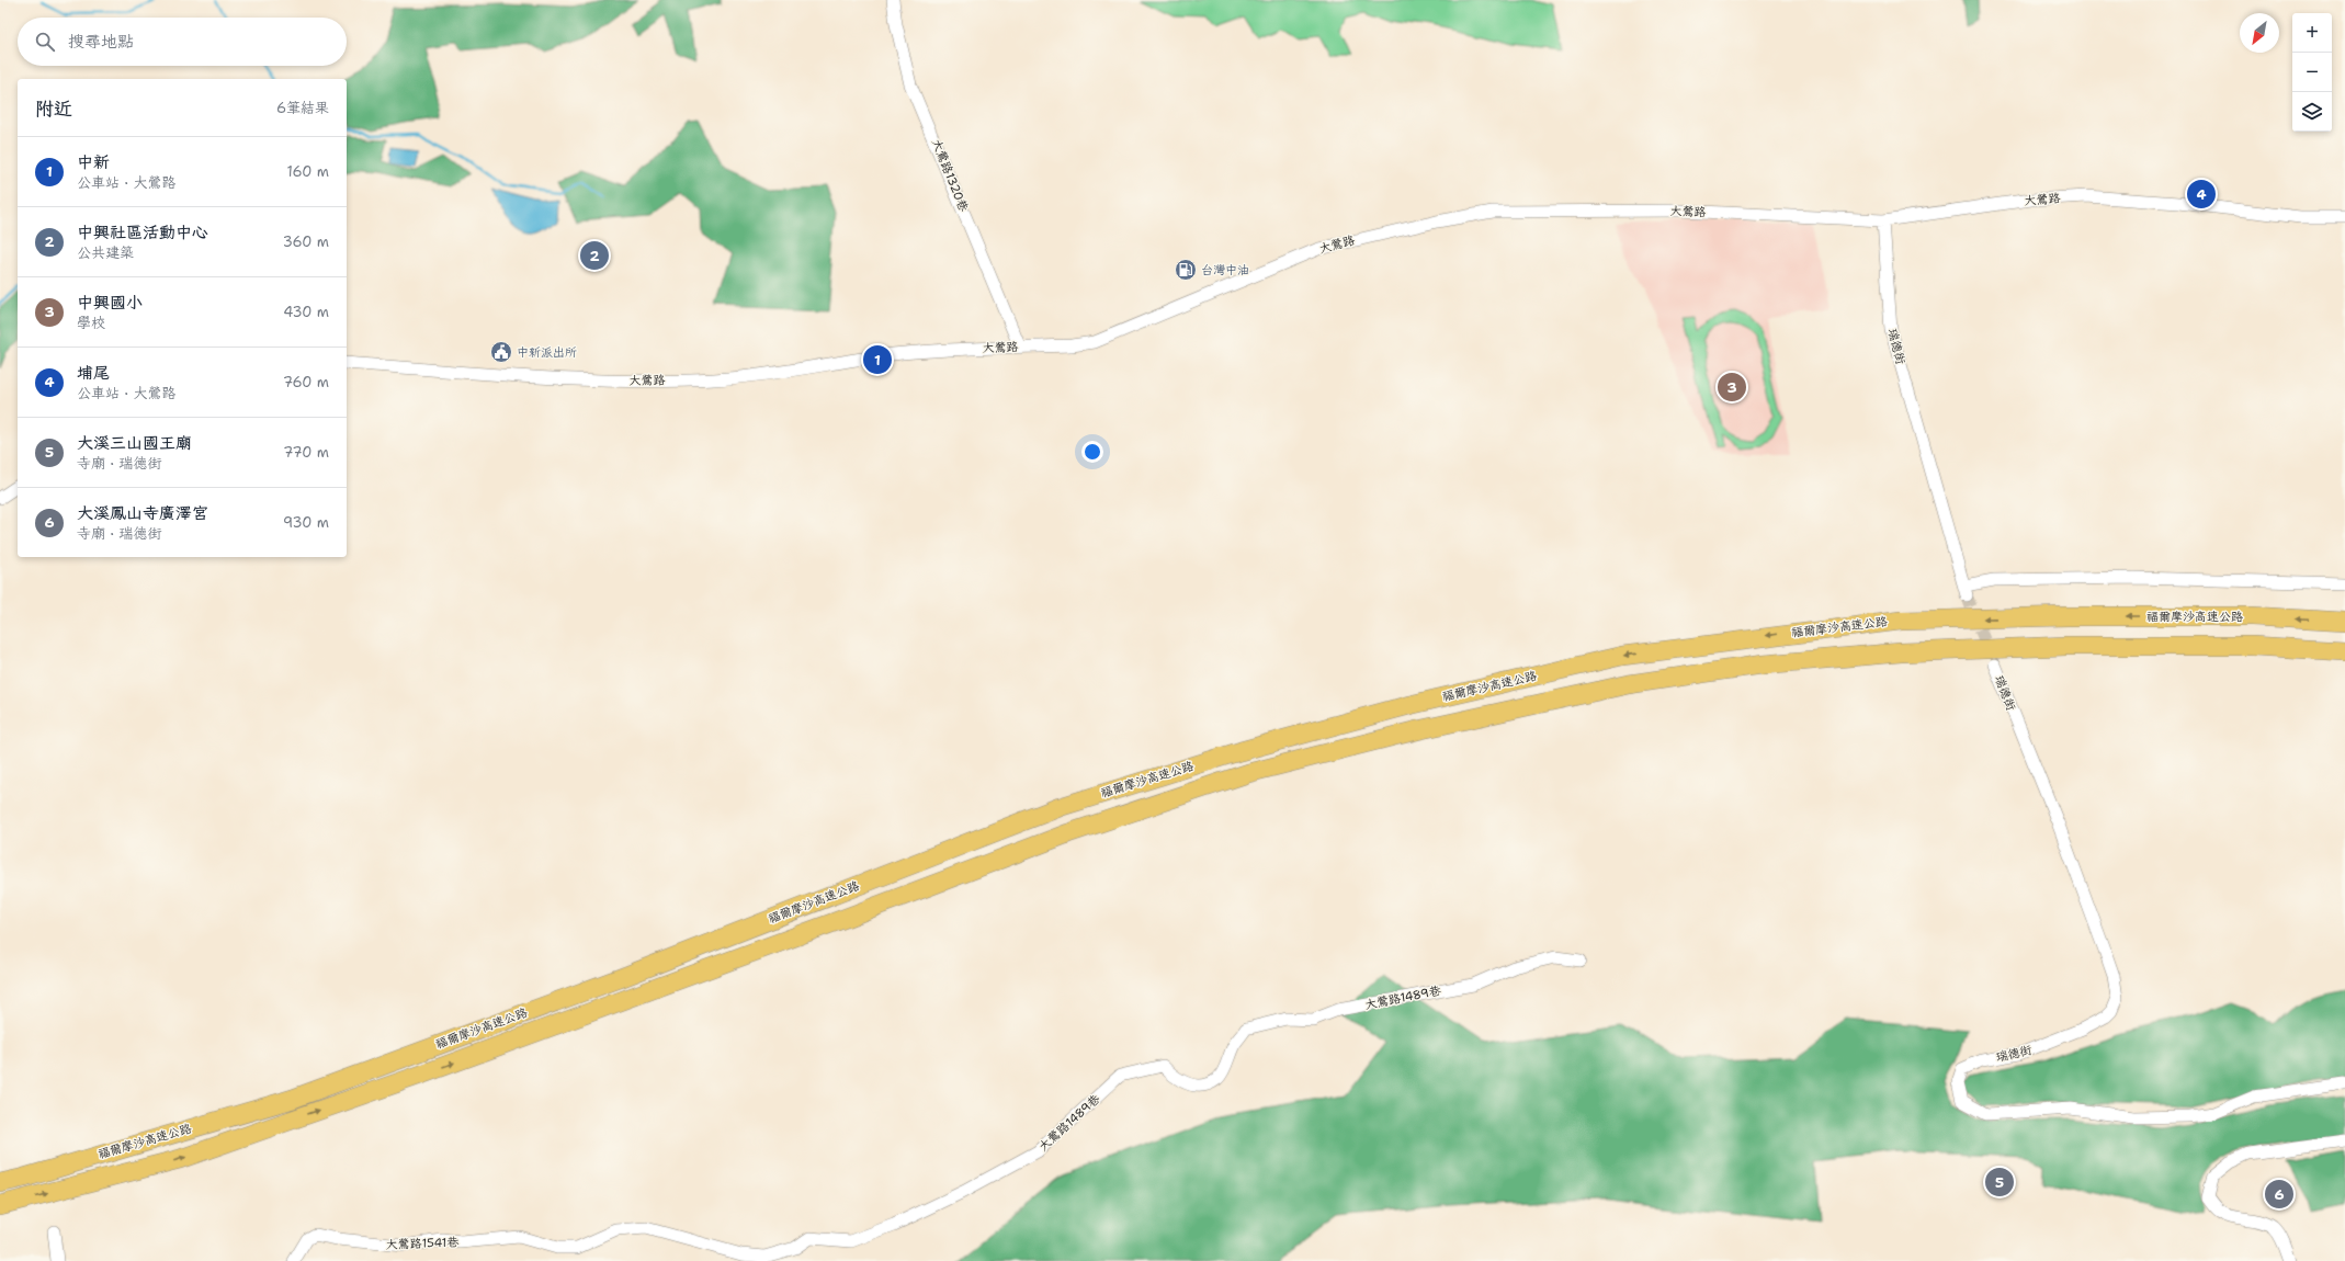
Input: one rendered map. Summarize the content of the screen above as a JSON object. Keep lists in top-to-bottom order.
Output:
{
  "streets": {
    "highway": ["福爾摩沙高速公路"],
    "street": [
      "大鶯路1320巷",
      "大鶯路",
      "瑞德街",
      "大鶯路1489巷",
      "大鶯路1541巷"
    ]
  },
  "crossings": [
    ["大鶯路1320巷", "大鶯路"],
    ["大鶯路", "瑞德街"],
    ["大鶯路1489巷", "大鶯路1541巷"]
  ],
  "places": {
    "fuel station": ["台灣中油"],
    "public building": ["中新派出所"]
  },
  "north": "bottom left",
  "page": {
    "map_buttons": ["+", "−"],
    "search": "搜尋地點",
    "heading": ["附近", "6筆結果"],
    "list": [
      {
        "mark": "1",
        "name": "中新",
        "note": "公車站 · 大鶯路",
        "value": "160 m"
      },
      {
        "mark": "2",
        "name": "中興社區活動中心",
        "note": "公共建築",
        "value": "360 m"
      },
      {
        "mark": "3",
        "name": "中興國小",
        "note": "學校",
        "value": "430 m"
      },
      {
        "mark": "4",
        "name": "埔尾",
        "note": "公車站 · 大鶯路",
        "value": "760 m"
      },
      {
        "mark": "5",
        "name": "大溪三山國王廟",
        "note": "寺廟 · 瑞德街",
        "value": "770 m"
      },
      {
        "mark": "6",
        "name": "大溪鳳山寺廣澤宮",
        "note": "寺廟 · 瑞德街",
        "value": "930 m"
      }
    ],
    "pins": [
      "4",
      "2",
      "1",
      "3",
      "5",
      "6"
    ]
  }
}
